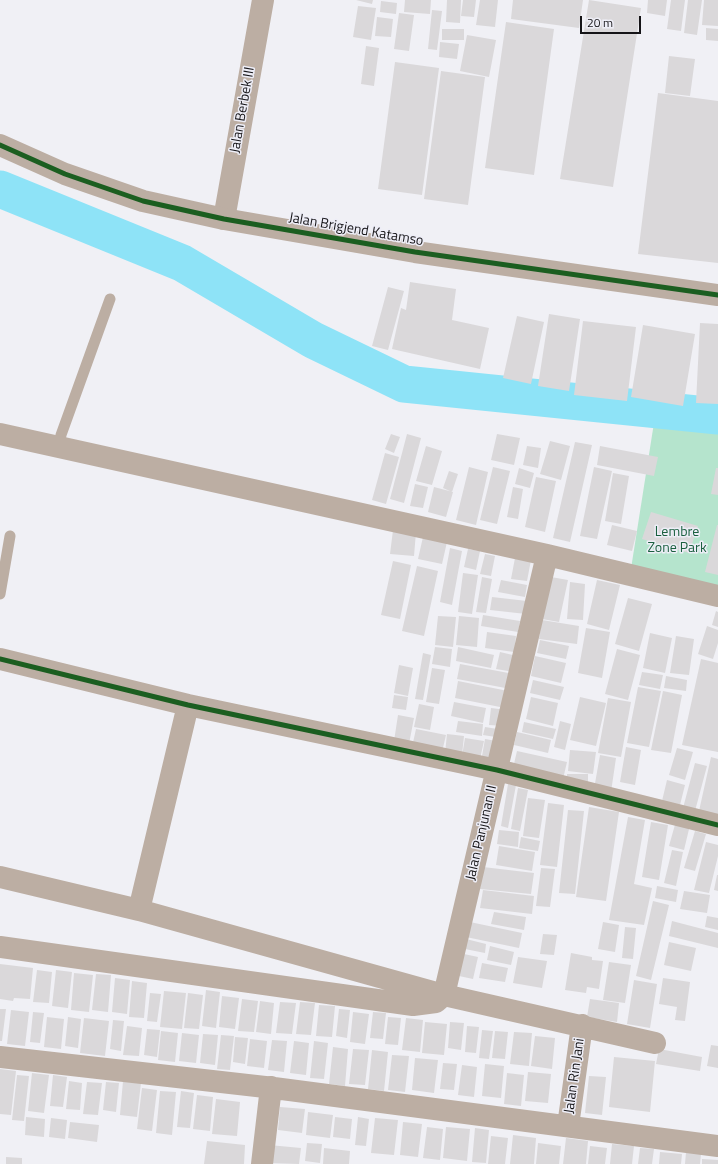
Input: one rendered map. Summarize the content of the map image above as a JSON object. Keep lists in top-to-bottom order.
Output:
{
  "streets": {
    "street": [
      "Jalan Berbek III",
      "Jalan Brigjend Katamso",
      "Jalan Panjunan II",
      "Jalan Rin Jani"
    ]
  },
  "crossings": [
    ["Jalan Berbek III", "Jalan Brigjend Katamso"]
  ],
  "parks": ["Lembre Zone Park"],
  "scale_bar": "20 m"
}
